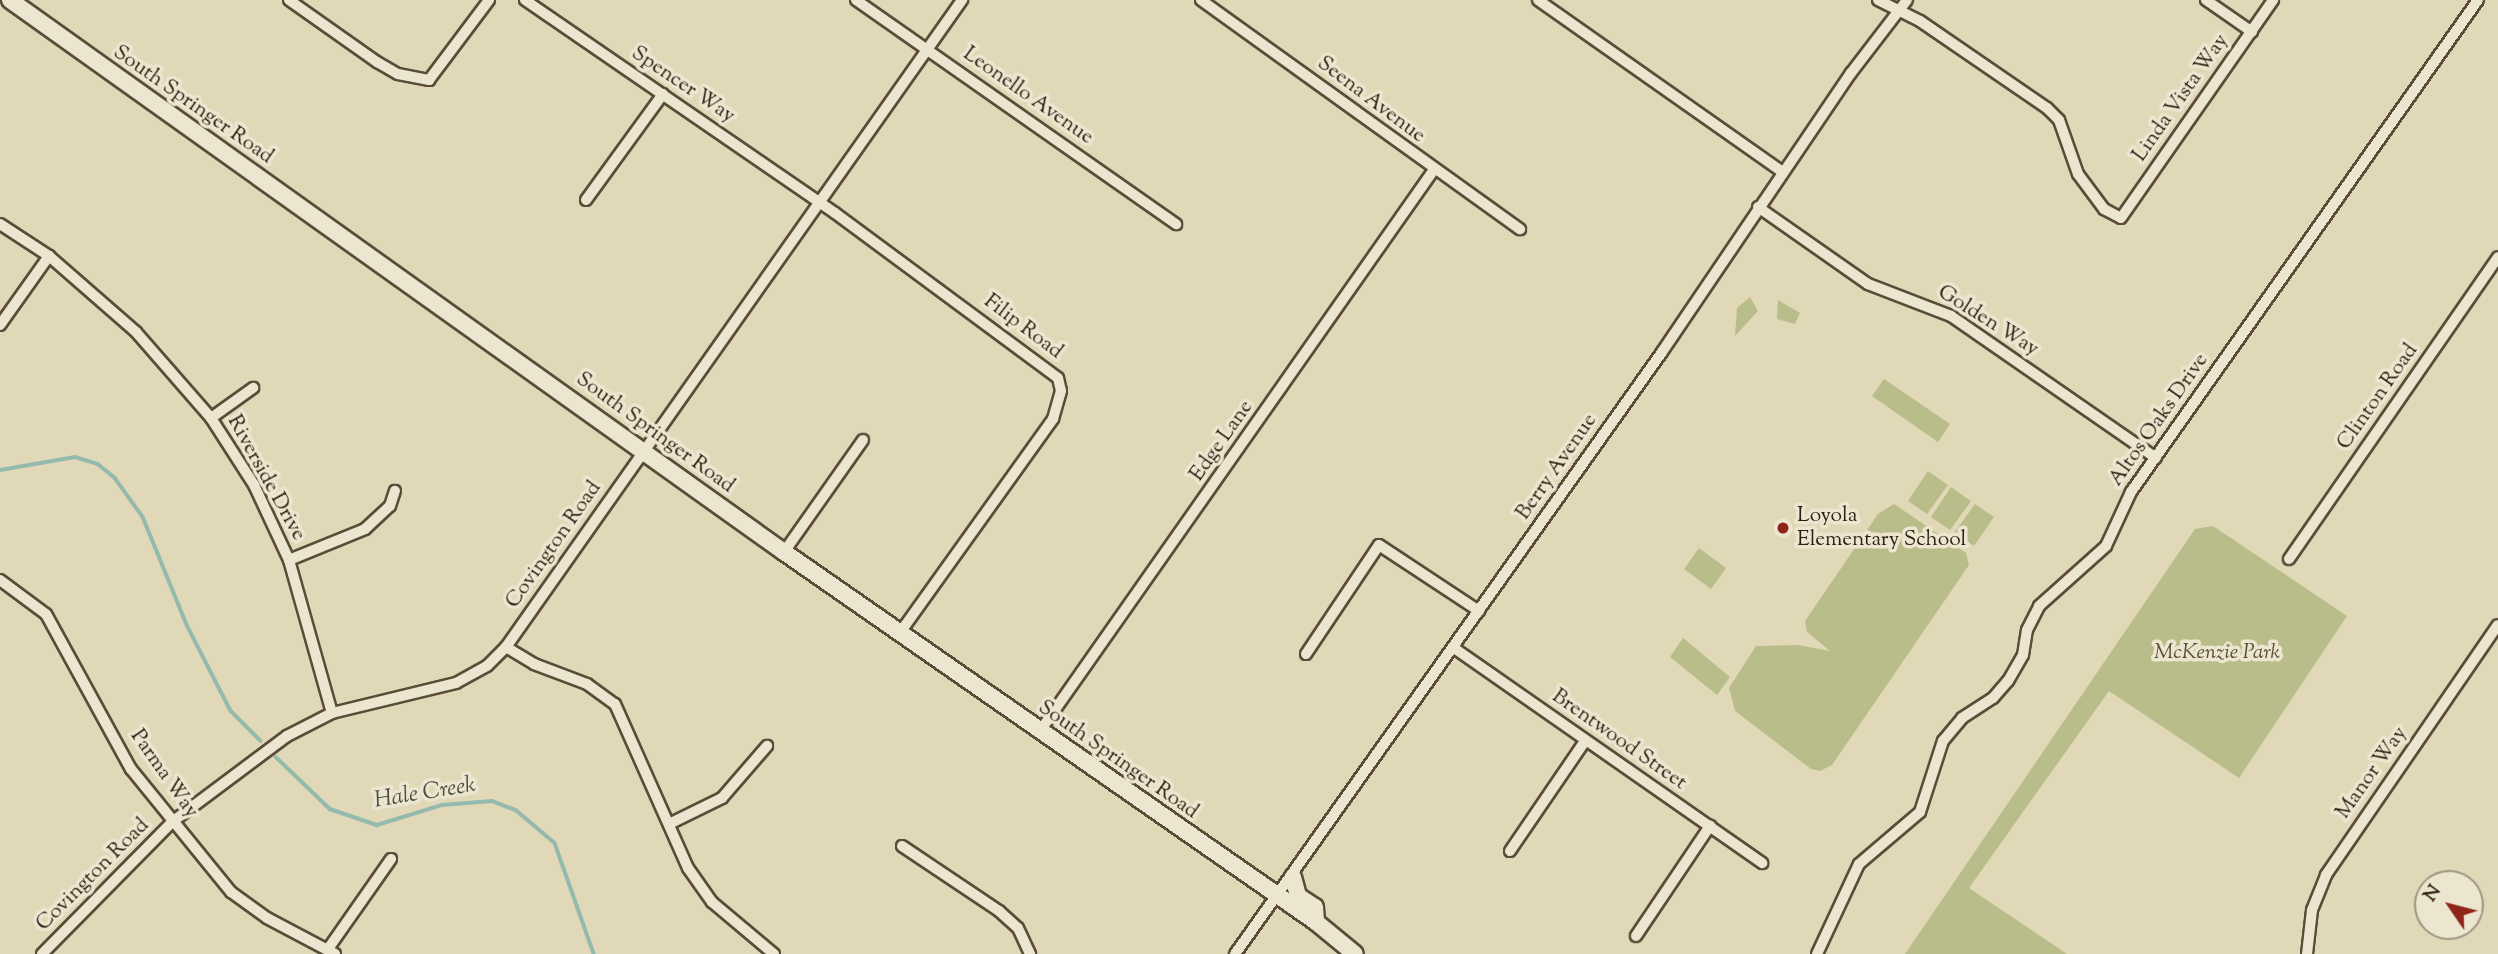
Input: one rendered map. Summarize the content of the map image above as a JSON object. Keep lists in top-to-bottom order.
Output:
{
  "streets": {
    "street": [
      "Spencer Way",
      "Leonello Avenue",
      "Linda Vista Way",
      "Seena Avenue",
      "South Springer Road",
      "Golden Way",
      "Filip Road",
      "Clinton Road",
      "Altos Oaks Drive",
      "Edge Lane",
      "Berry Avenue",
      "Riverside Drive",
      "Covington Road",
      "Brentwood Street",
      "Manor Way",
      "Parma Way"
    ]
  },
  "crossings": [
    ["Spencer Way", "Filip Road"],
    ["Spencer Way", "Covington Road"],
    ["Leonello Avenue", "Covington Road"],
    ["Linda Vista Way", "Berry Avenue"],
    ["Seena Avenue", "Edge Lane"],
    ["South Springer Road", "Filip Road"],
    ["South Springer Road", "Edge Lane"],
    ["South Springer Road", "Berry Avenue"],
    ["South Springer Road", "Covington Road"],
    ["Golden Way", "Altos Oaks Drive"],
    ["Golden Way", "Berry Avenue"],
    ["Filip Road", "Covington Road"],
    ["Berry Avenue", "Brentwood Street"],
    ["Riverside Drive", "Covington Road"],
    ["Covington Road", "Parma Way"]
  ],
  "water": ["Hale Creek"],
  "parks": ["McKenzie Park"],
  "places": ["Loyola Elementary School"],
  "north": "top left"
}
